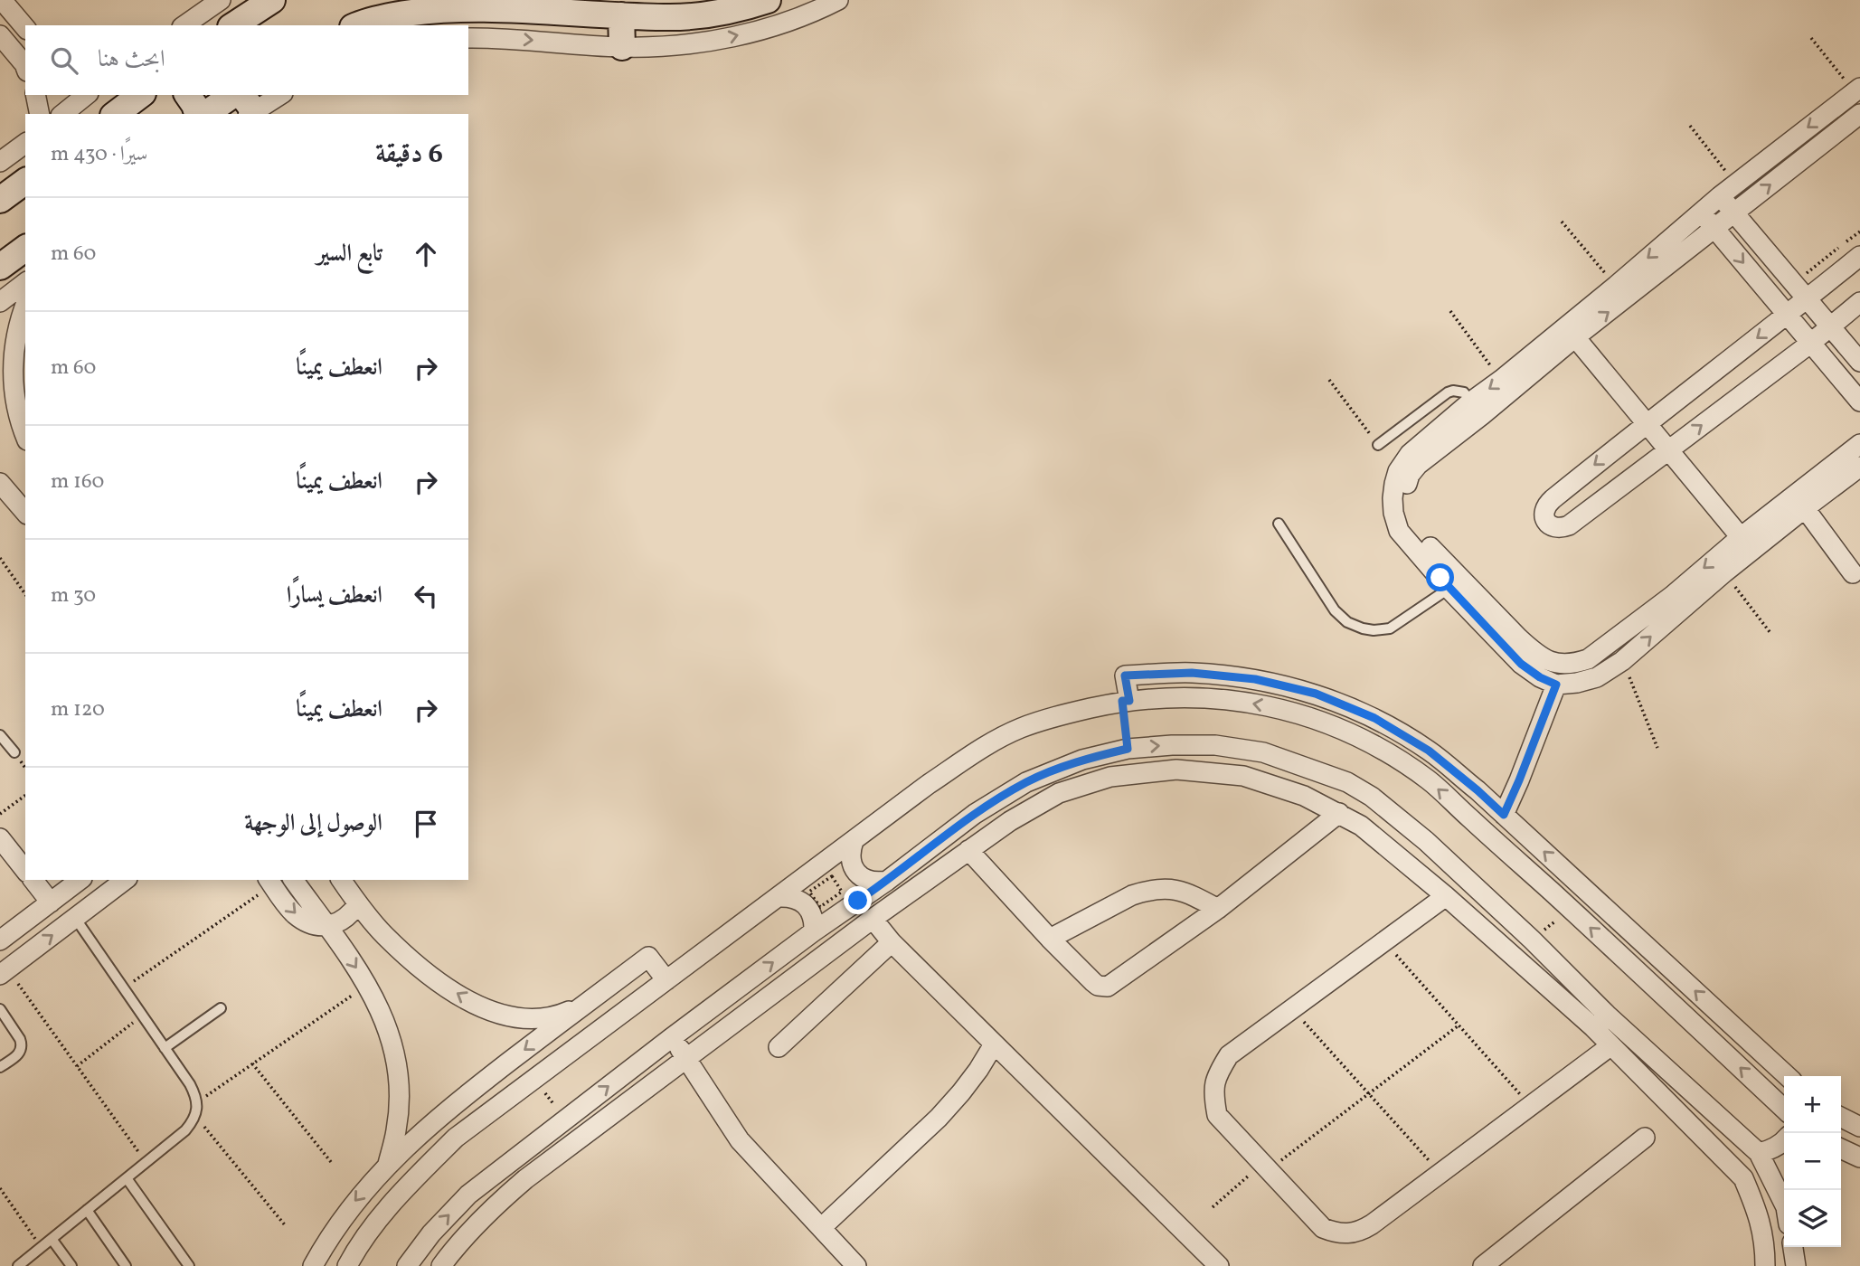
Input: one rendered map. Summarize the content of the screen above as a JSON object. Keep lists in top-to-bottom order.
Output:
{
  "page": {
    "search": "ابحث هنا",
    "heading": ["6 دقيقة", "سيرًا · 430 m"],
    "list": [
      ["تابع السير", "60 m"],
      ["انعطف يمينًا", "60 m"],
      ["انعطف يمينًا", "160 m"],
      ["انعطف يسارًا", "30 m"],
      ["انعطف يمينًا", "120 m"],
      "الوصول إلى الوجهة"
    ],
    "map_buttons": ["+", "−"]
  }
}
